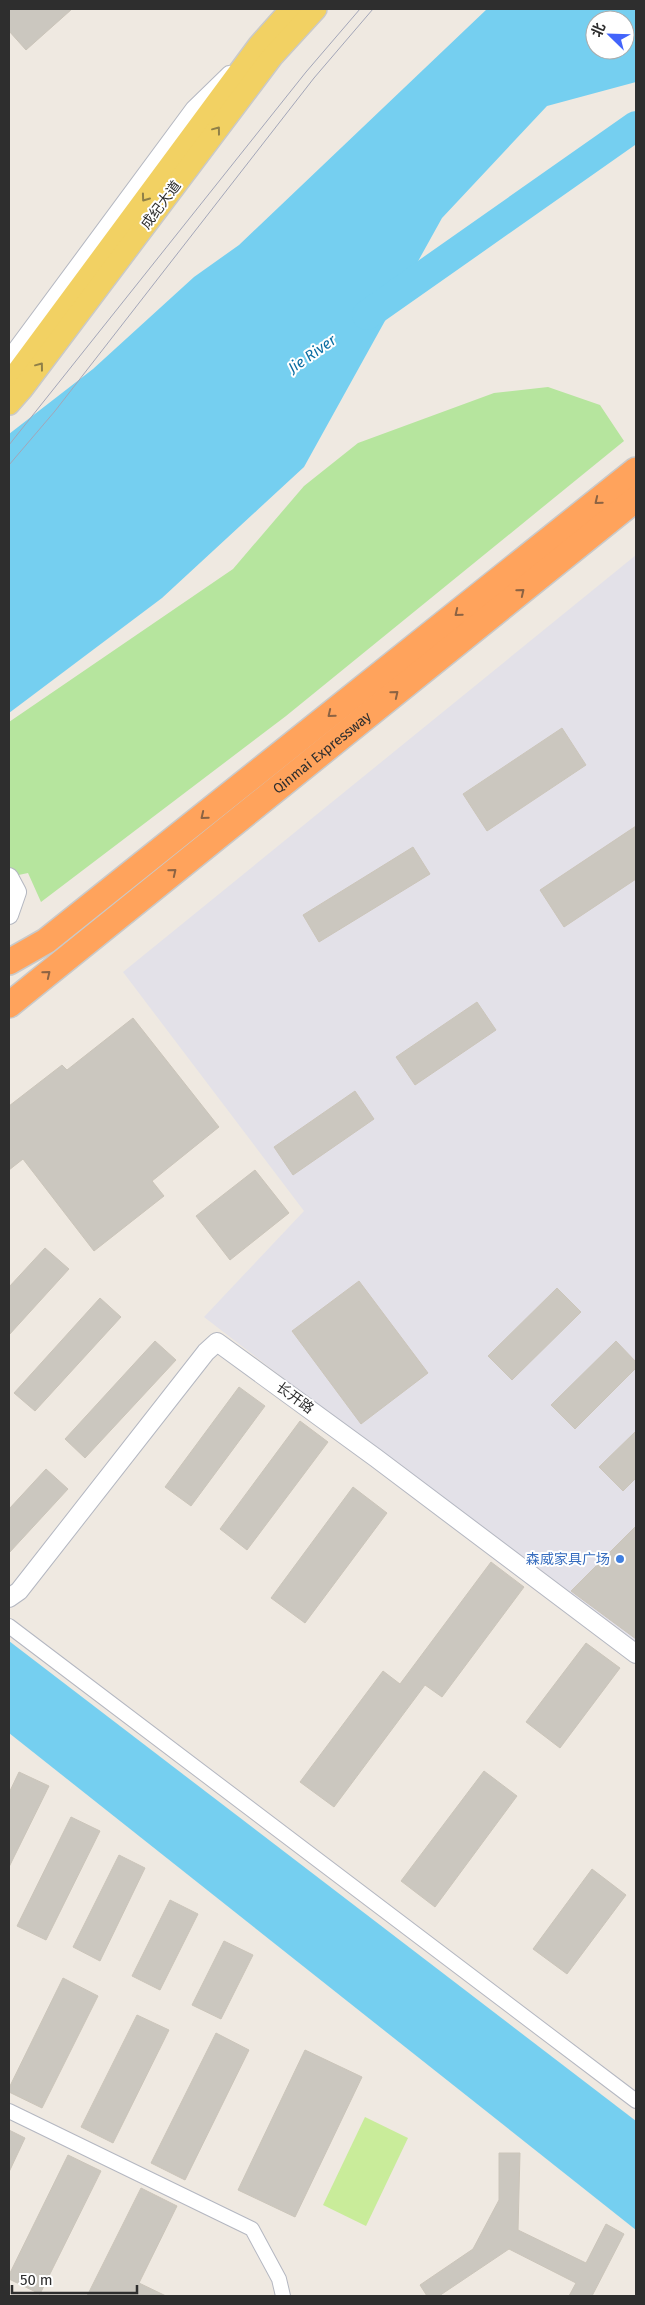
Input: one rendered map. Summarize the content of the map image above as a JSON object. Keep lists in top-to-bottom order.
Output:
{
  "streets": {
    "highway": ["Qinmai Expressway"],
    "main road": ["成纪大道"],
    "street": ["长开路"]
  },
  "water": ["Jie River"],
  "places": ["森威家具广场"],
  "scale_bar": "50 m",
  "north": "top left"
}
